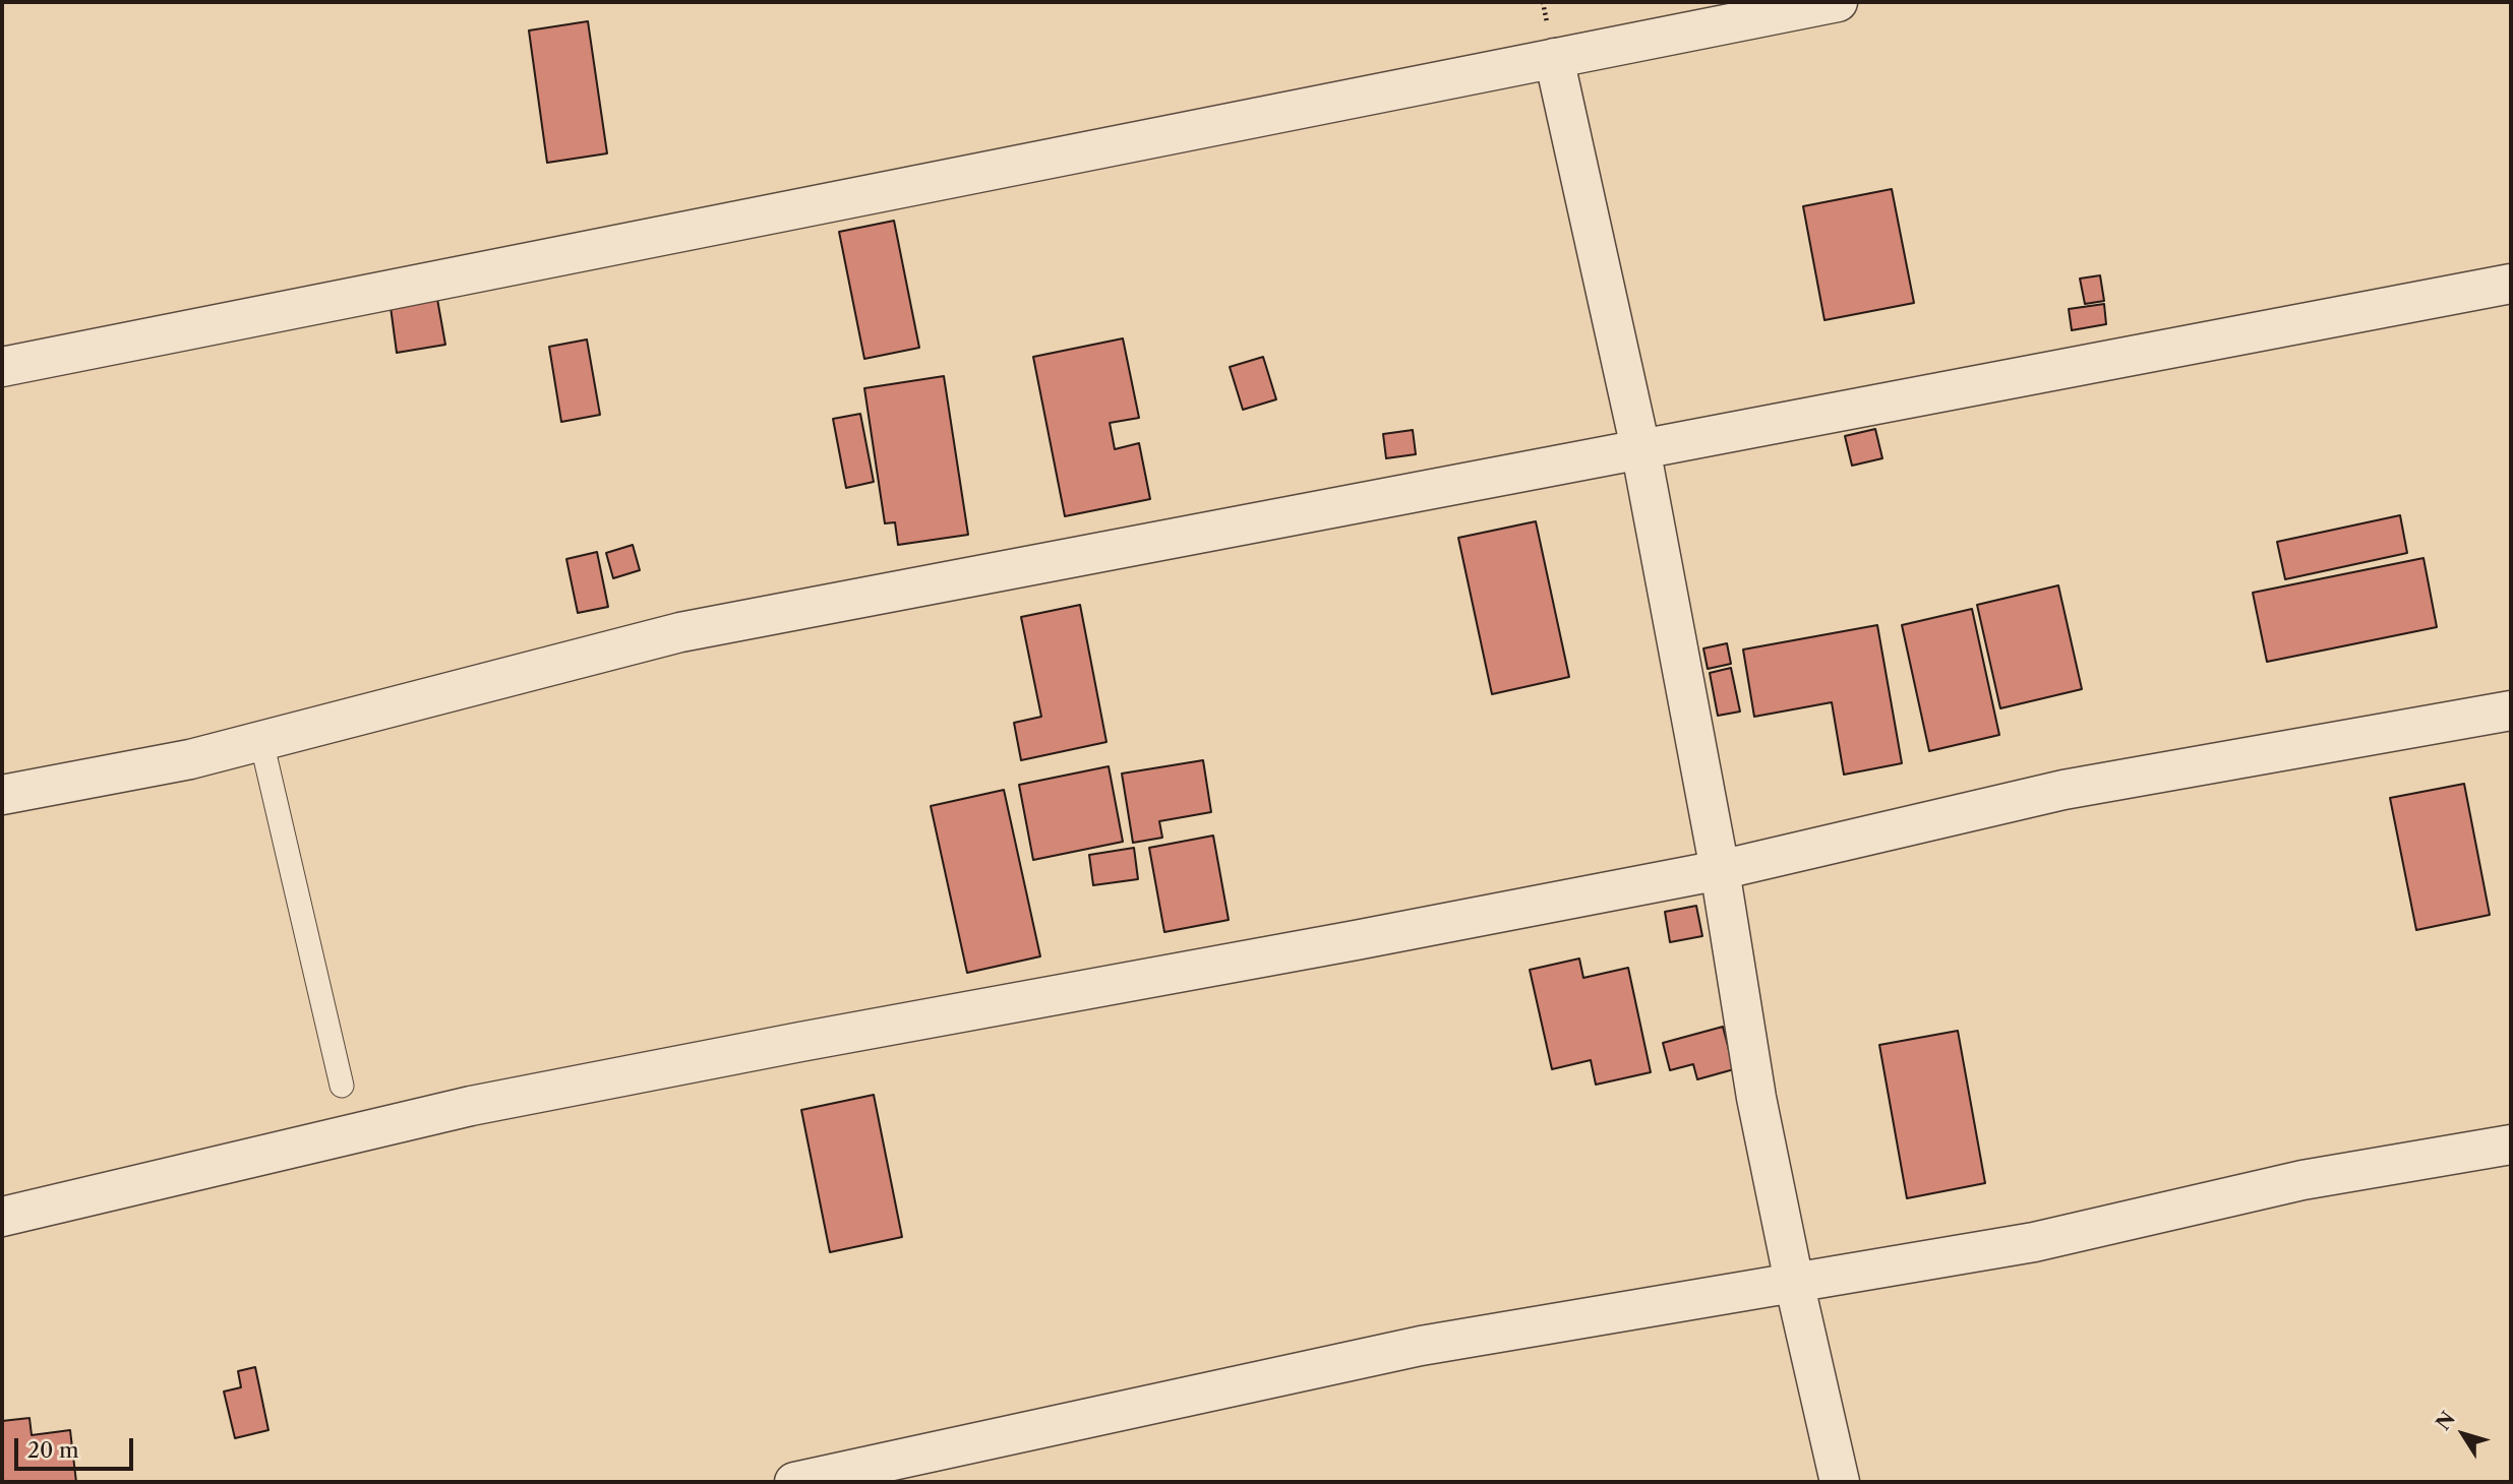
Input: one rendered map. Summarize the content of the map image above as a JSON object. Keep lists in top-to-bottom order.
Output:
{
  "scale_bar": "20 m",
  "north": "top left"
}
